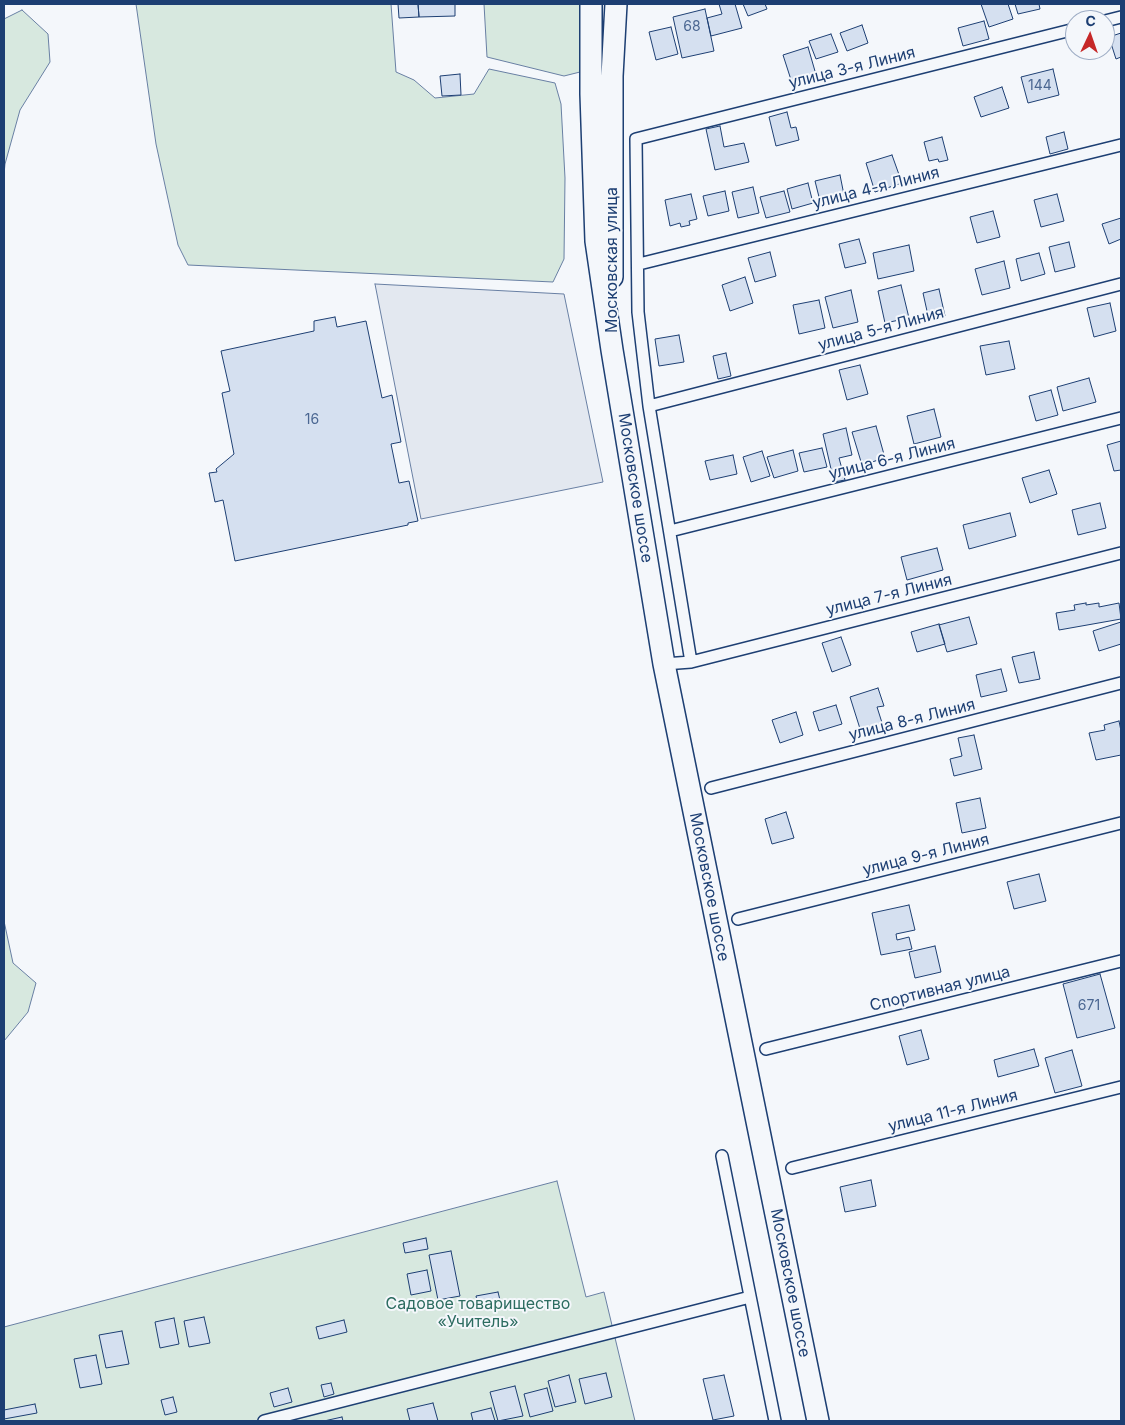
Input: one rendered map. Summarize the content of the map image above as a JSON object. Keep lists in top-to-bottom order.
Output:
{
  "streets": {
    "highway": ["Московская улица", "Московское шоссе"],
    "street": [
      "улица 3-я Линия",
      "улица 4-я Линия",
      "улица 5-я Линия",
      "улица 6-я Линия",
      "улица 7-я Линия",
      "улица 8-я Линия",
      "улица 9-я Линия",
      "Спортивная улица",
      "улица 11-я Линия"
    ]
  },
  "crossings": [
    ["улица 3-я Линия", "улица 4-я Линия"],
    ["Московская улица", "Московское шоссе"],
    ["Московское шоссе", "улица 7-я Линия"]
  ],
  "parks": ["Садовое товарищество «Учитель»"],
  "house_numbers": [
    "68",
    "144",
    "16",
    "671"
  ],
  "north": "top"
}
